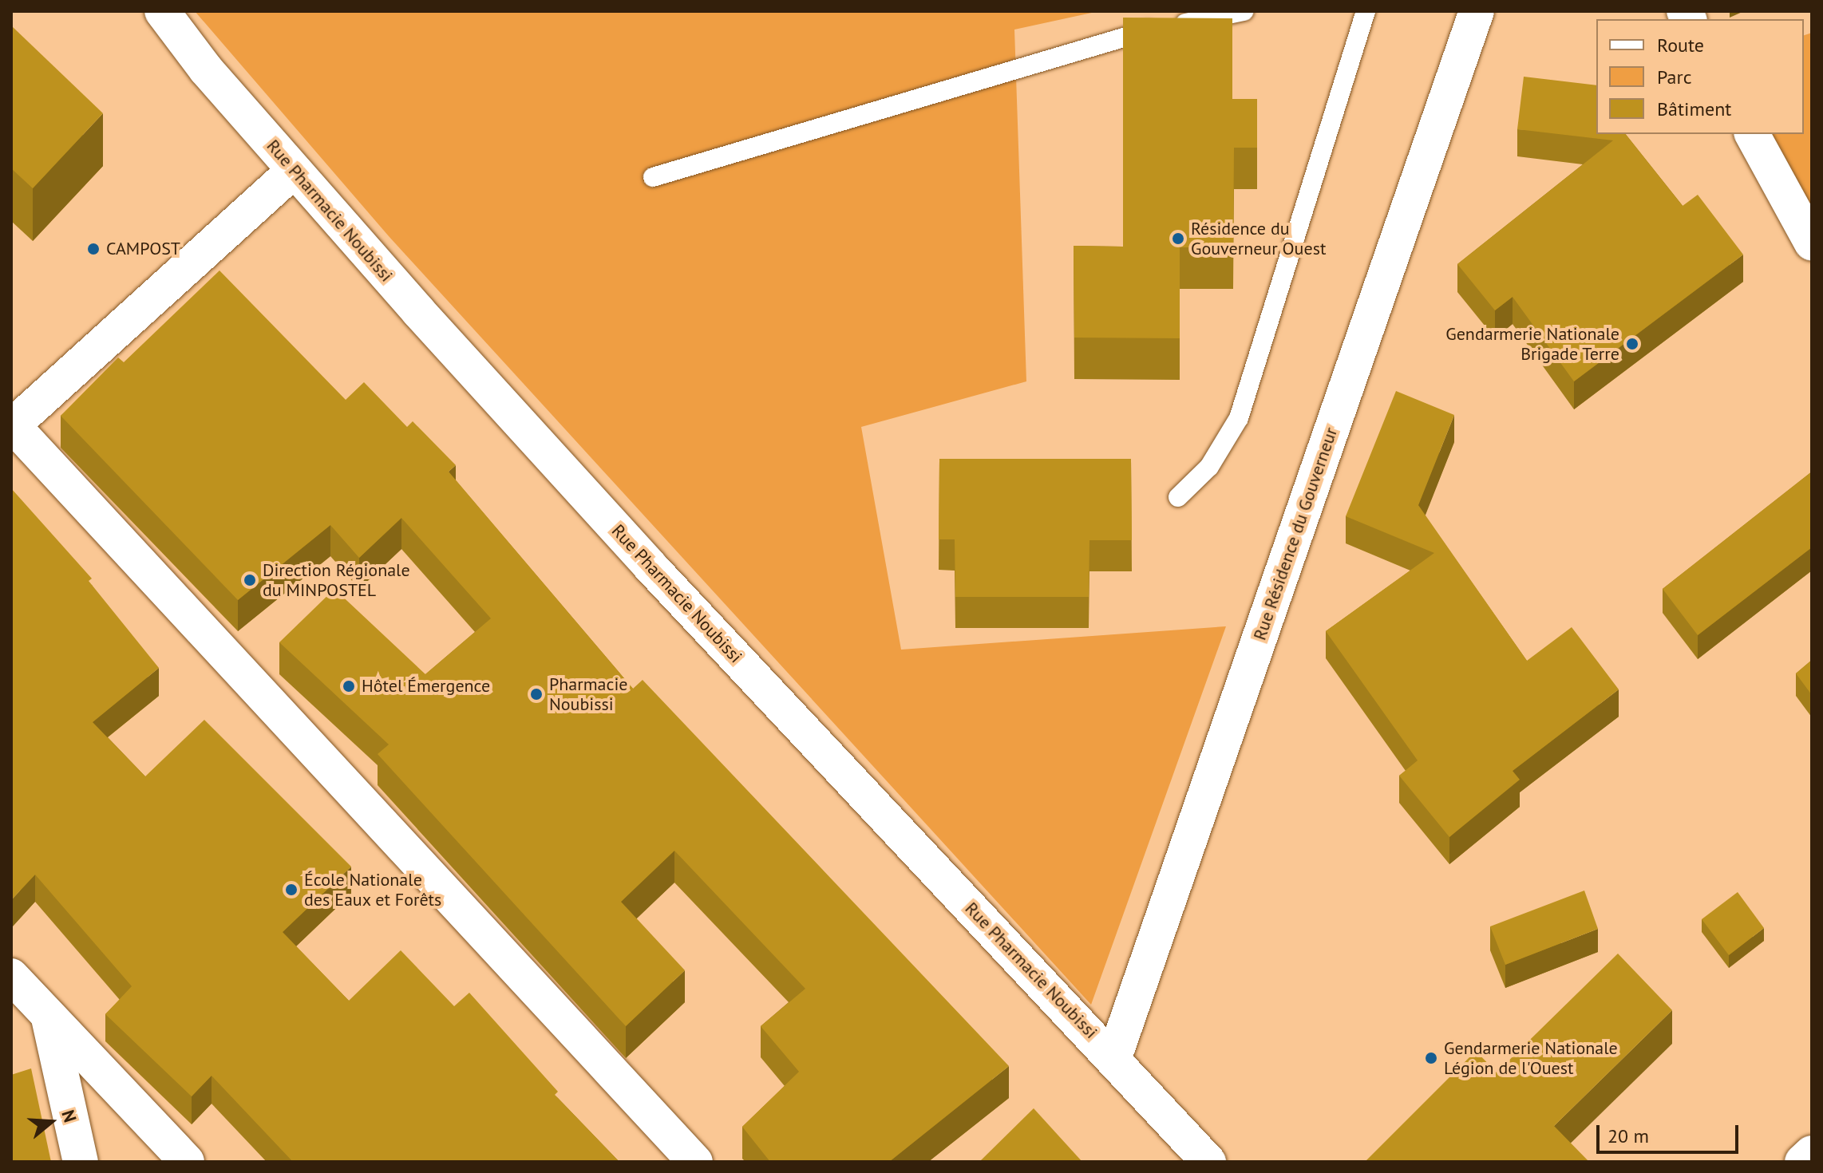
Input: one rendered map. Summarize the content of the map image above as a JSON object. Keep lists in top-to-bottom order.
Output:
{
  "streets": {
    "street": ["Rue Pharmacie Noubissi", "Rue Résidence du Gouverneur"]
  },
  "crossings": [
    ["Rue Pharmacie Noubissi", "Rue Résidence du Gouverneur"]
  ],
  "places": [
    "Résidence du Gouverneur Ouest",
    "CAMPOST",
    "Gendarmerie Nationale Brigade Terre",
    "Direction Régionale du MINPOSTEL",
    "Hôtel Émergence",
    "Pharmacie Noubissi",
    "École Nationale des Eaux et Forêts",
    "Gendarmerie Nationale Légion de l'Ouest"
  ],
  "legend": ["Route", "Parc", "Bâtiment"],
  "scale_bar": "20 m",
  "north": "right"
}
